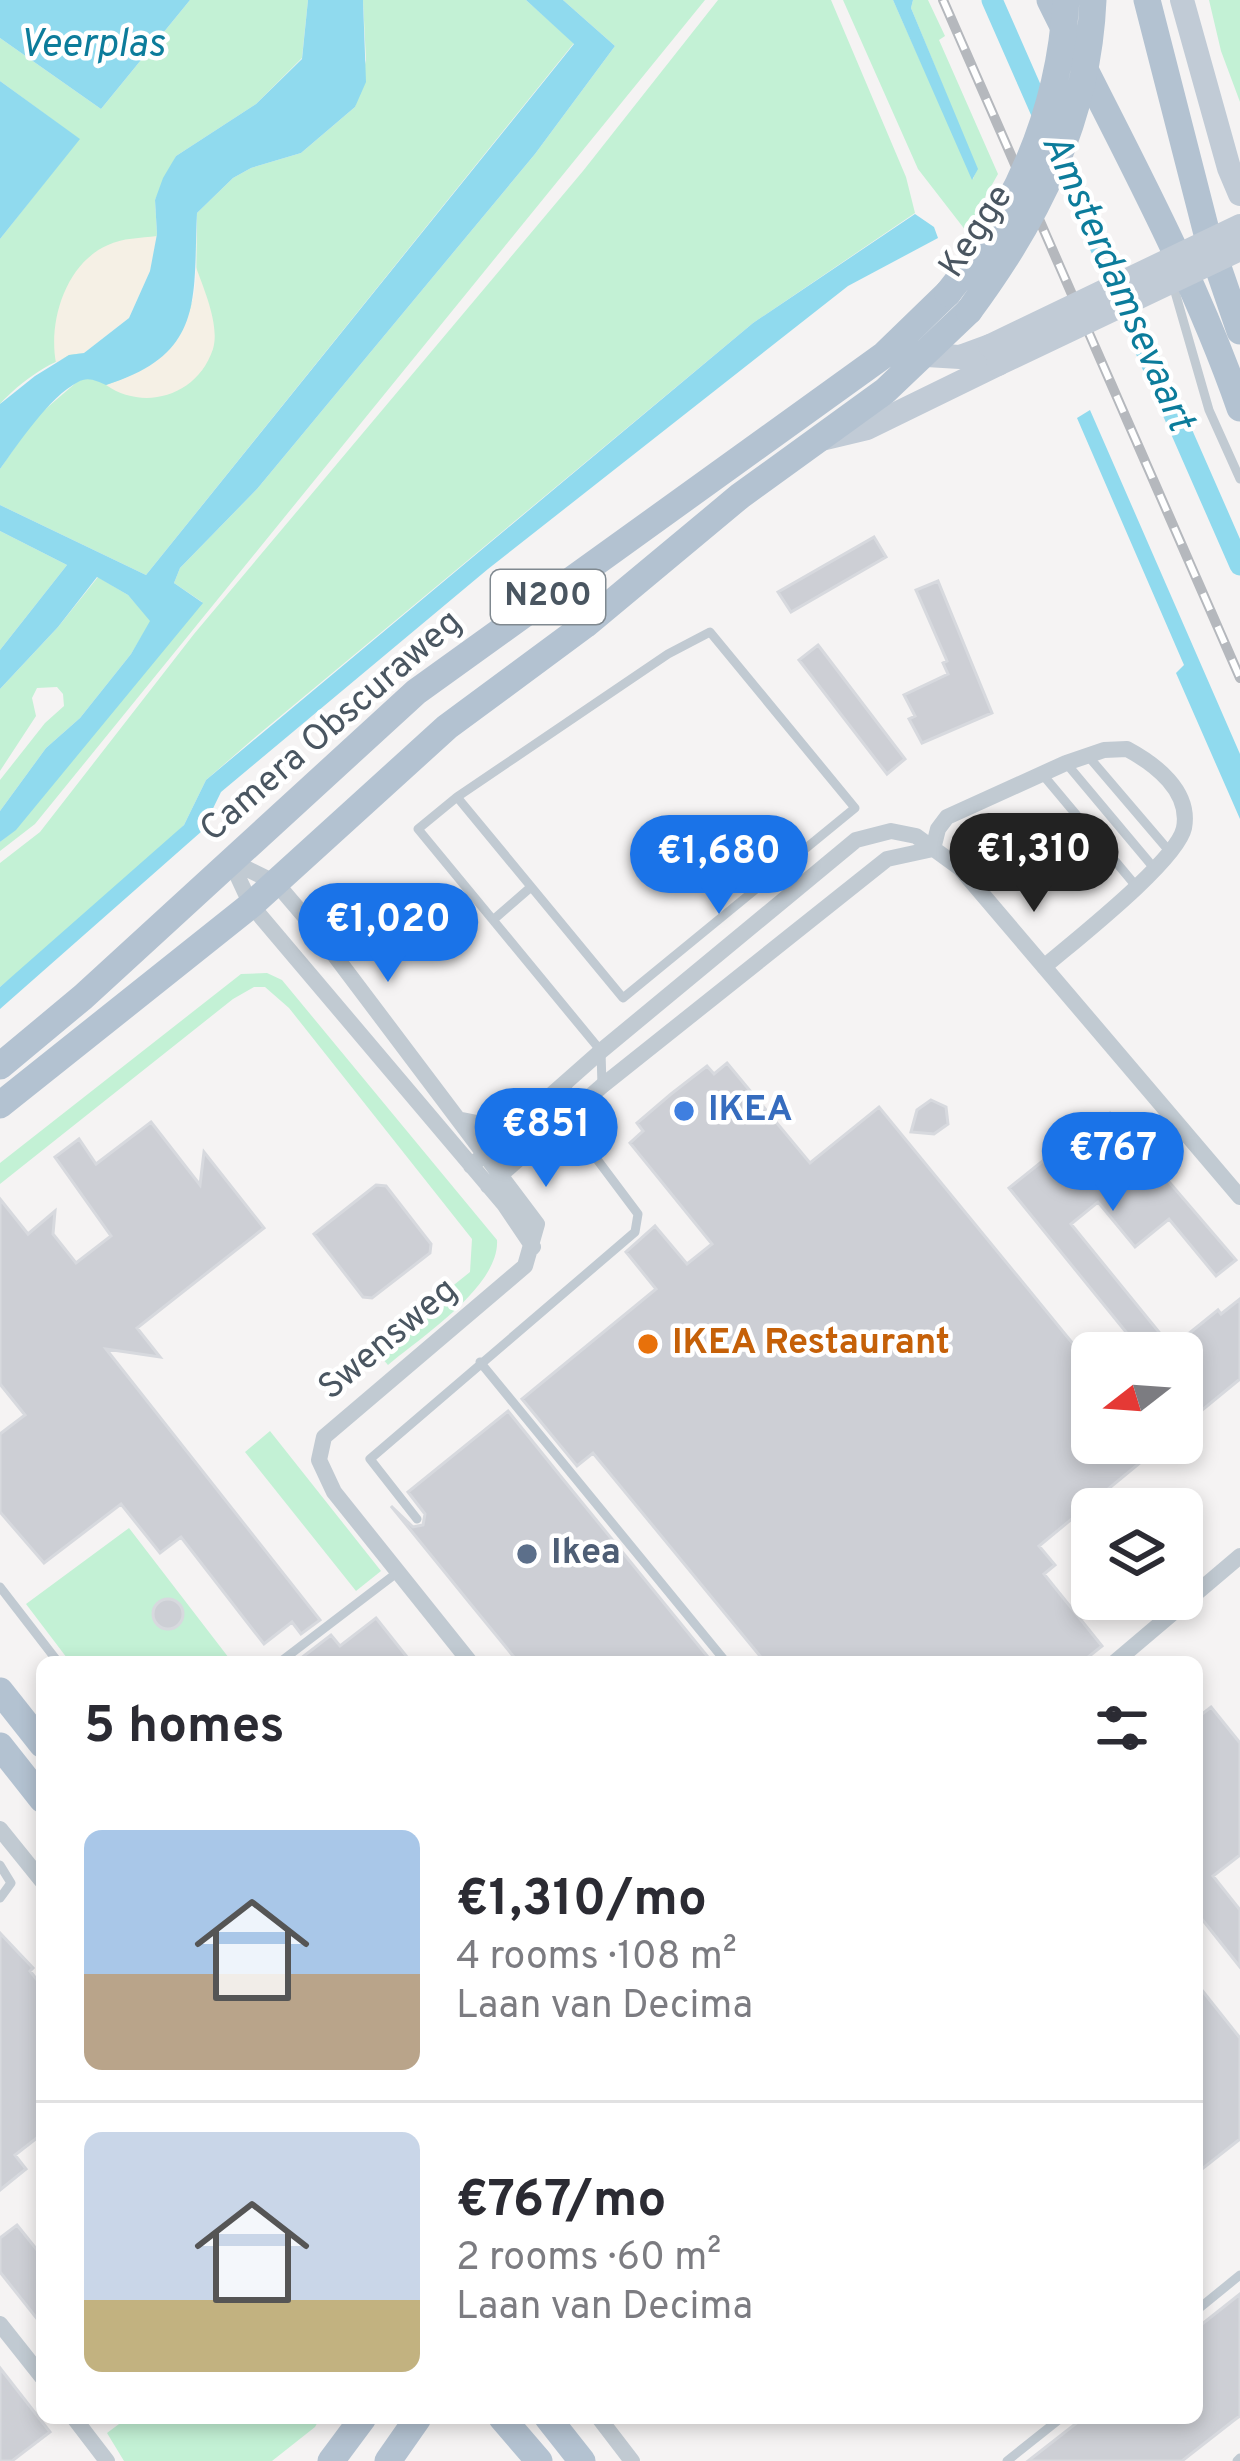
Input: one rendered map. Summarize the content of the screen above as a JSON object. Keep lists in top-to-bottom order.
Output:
{
  "streets": {
    "main road": ["Kegge", "N200", "Camera Obscuraweg"],
    "street": ["Swensweg"]
  },
  "crossings": [
    ["Kegge", "N200"],
    ["Kegge", "Camera Obscuraweg"]
  ],
  "water": ["Veerplas", "Amsterdamsevaart"],
  "places": ["IKEA", "IKEA Restaurant", "Ikea"],
  "north": "left",
  "page": {
    "price": [
      "€1,310",
      "€1,680",
      "€1,020",
      "€851",
      "€767"
    ],
    "heading": "5 homes",
    "list": [
      {
        "name": "€1,310/mo",
        "note": "4 rooms · 108 m² · Laan van Decima"
      },
      {
        "name": "€767/mo",
        "note": "2 rooms · 60 m² · Laan van Decima"
      }
    ]
  }
}
